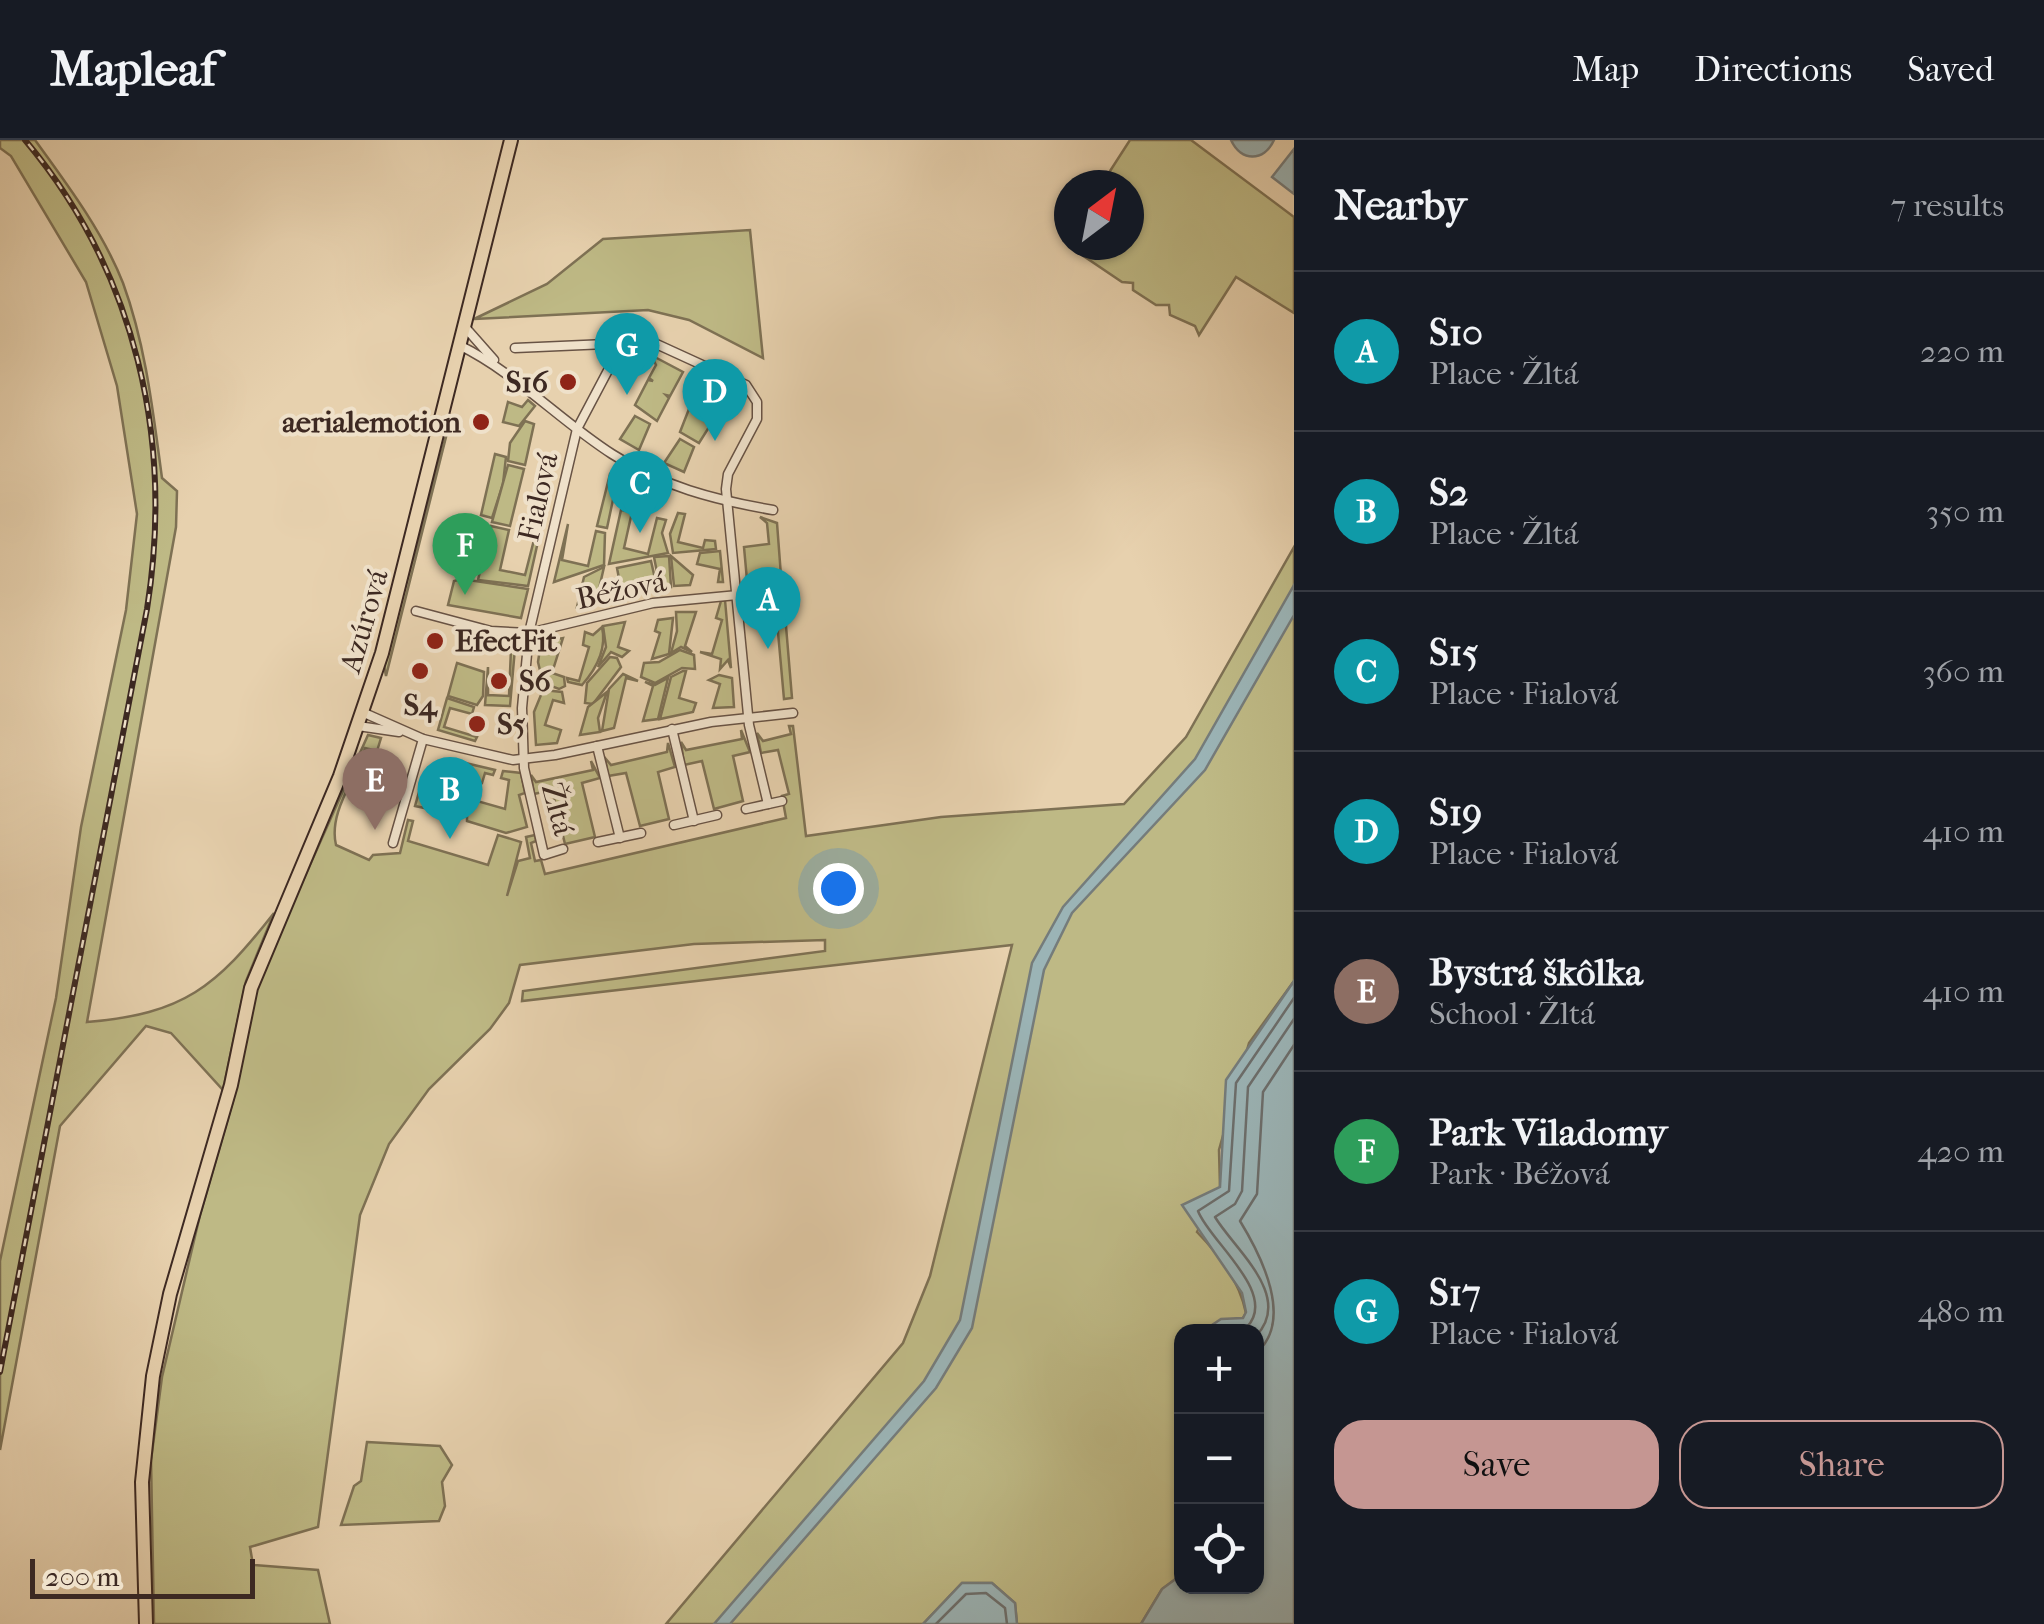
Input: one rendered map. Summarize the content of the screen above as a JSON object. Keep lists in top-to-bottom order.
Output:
{
  "streets": {
    "main road": ["Azúrová"],
    "street": ["Fialová", "Béžová", "Žltá"]
  },
  "crossings": [
    ["Fialová", "Béžová"],
    ["Fialová", "Azúrová"],
    ["Fialová", "Žltá"],
    ["Béžová", "Žltá"]
  ],
  "places": [
    "S16",
    "aerialemotion",
    "EfectFit",
    "S4",
    "S6",
    "S5"
  ],
  "scale_bar": "200 m",
  "north": "top right",
  "page": {
    "header": "Mapleaf",
    "nav": ["Map", "Directions", "Saved"],
    "heading": ["Nearby", "7 results"],
    "list": [
      {
        "mark": "A",
        "name": "S10",
        "note": "Place · Žltá",
        "value": "220 m"
      },
      {
        "mark": "B",
        "name": "S2",
        "note": "Place · Žltá",
        "value": "350 m"
      },
      {
        "mark": "C",
        "name": "S15",
        "note": "Place · Fialová",
        "value": "360 m"
      },
      {
        "mark": "D",
        "name": "S19",
        "note": "Place · Fialová",
        "value": "410 m"
      },
      {
        "mark": "E",
        "name": "Bystrá škôlka",
        "note": "School · Žltá",
        "value": "410 m"
      },
      {
        "mark": "F",
        "name": "Park Viladomy",
        "note": "Park · Béžová",
        "value": "420 m"
      },
      {
        "mark": "G",
        "name": "S17",
        "note": "Place · Fialová",
        "value": "480 m"
      }
    ],
    "pins": [
      "G",
      "D",
      "C",
      "F",
      "A",
      "E",
      "B"
    ],
    "map_buttons": ["+", "−"],
    "buttons": ["Save", "Share"],
    "scale": "200 m"
  }
}
